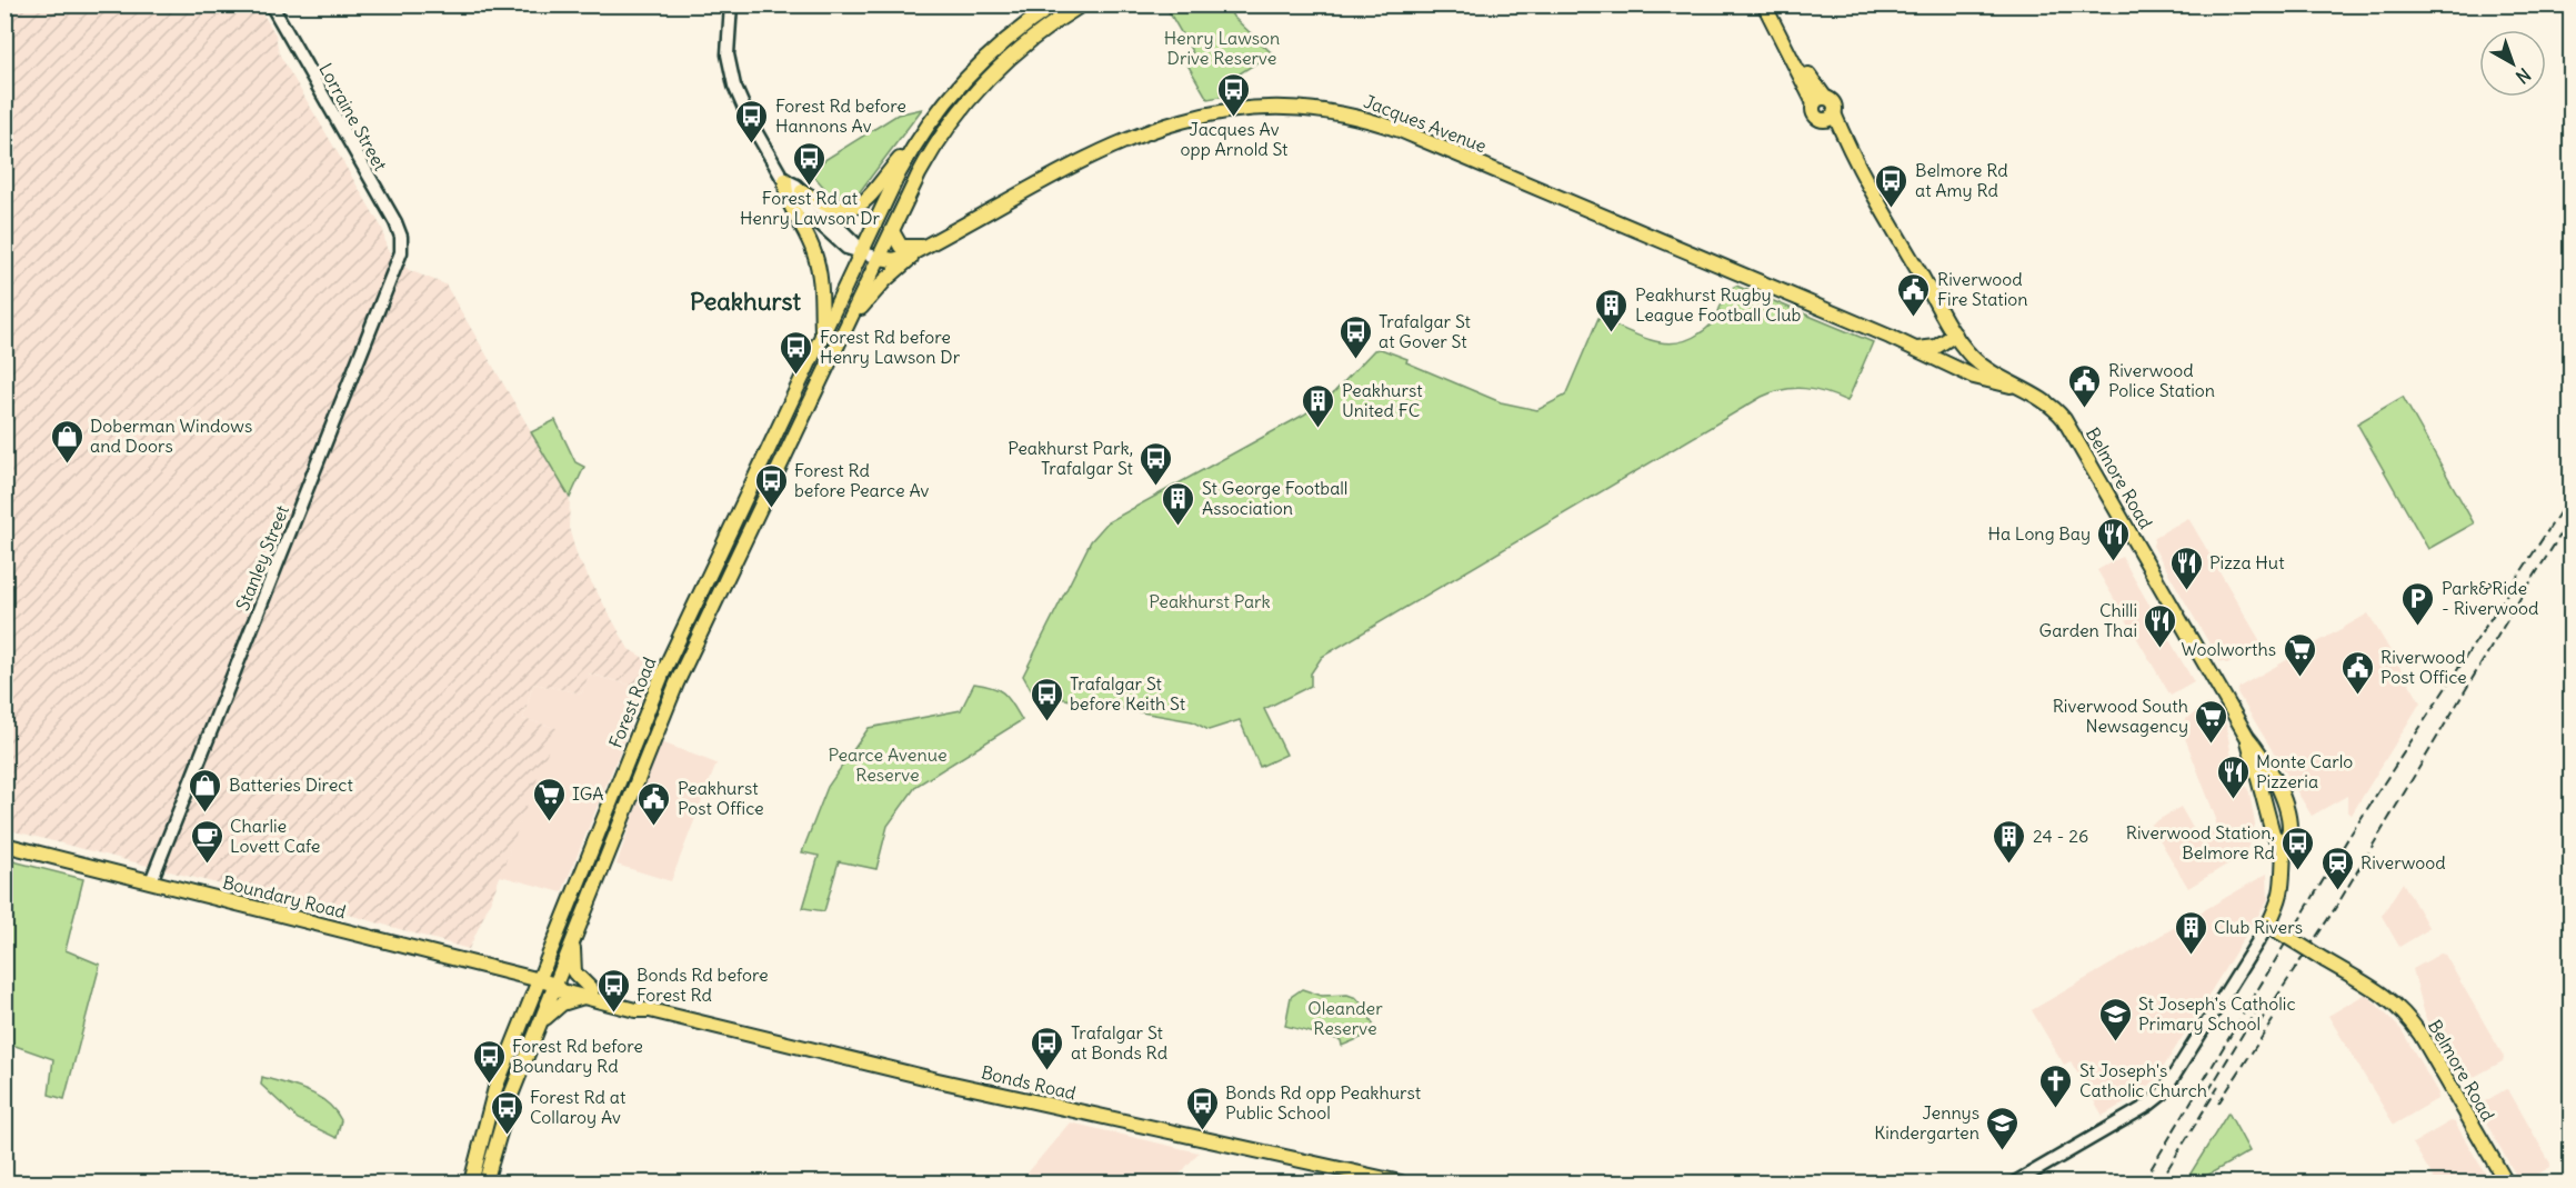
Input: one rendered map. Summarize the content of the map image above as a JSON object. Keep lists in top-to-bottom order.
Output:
{
  "streets": {
    "main road": [
      "Jacques Avenue",
      "Belmore Road",
      "Forest Road",
      "Boundary Road",
      "Bonds Road"
    ],
    "street": ["Lorraine Street", "Stanley Street"]
  },
  "crossings": [
    ["Lorraine Street", "Stanley Street"],
    ["Jacques Avenue", "Belmore Road"],
    ["Jacques Avenue", "Forest Road"],
    ["Stanley Street", "Boundary Road"],
    ["Forest Road", "Boundary Road"],
    ["Forest Road", "Bonds Road"],
    ["Boundary Road", "Bonds Road"]
  ],
  "districts": ["Peakhurst"],
  "parks": [
    "Henry Lawson Drive Reserve",
    "Peakhurst Park",
    "Pearce Avenue Reserve",
    "Oleander Reserve"
  ],
  "places": {
    "bus stop": [
      "Jacques Av opp Arnold St",
      "Forest Rd before Hannons Av",
      "Forest Rd at Henry Lawson Dr",
      "Belmore Rd at Amy Rd",
      "Trafalgar St at Gover St",
      "Forest Rd before Henry Lawson Dr",
      "Peakhurst Park, Trafalgar St",
      "Forest Rd before Pearce Av",
      "Trafalgar St before Keith St",
      "Riverwood Station, Belmore Rd",
      "Bonds Rd before Forest Rd",
      "Trafalgar St at Bonds Rd",
      "Forest Rd before Boundary Rd",
      "Bonds Rd opp Peakhurst Public School",
      "Forest Rd at Collaroy Av"
    ],
    "public building": [
      "Riverwood Fire Station",
      "Riverwood Police Station",
      "Riverwood Post Office",
      "Peakhurst Post Office"
    ],
    "building": [
      "Peakhurst Rugby League Football Club",
      "Peakhurst United FC",
      "St George Football Association",
      "24 - 26",
      "Club Rivers"
    ],
    "shop": ["Doberman Windows and Doors", "Batteries Direct"],
    "restaurant": [
      "Ha Long Bay",
      "Pizza Hut",
      "Chilli Garden Thai",
      "Monte Carlo Pizzeria"
    ],
    "parking": ["Park&Ride - Riverwood"],
    "supermarket": ["Woolworths", "Riverwood South Newsagency", "IGA"],
    "cafe": ["Charlie Lovett Cafe"],
    "station": ["Riverwood"],
    "school or university": ["St Joseph's Catholic Primary School", "Jennys Kindergarten"],
    "church": ["St Joseph's Catholic Church"]
  },
  "north": "bottom right"
}
